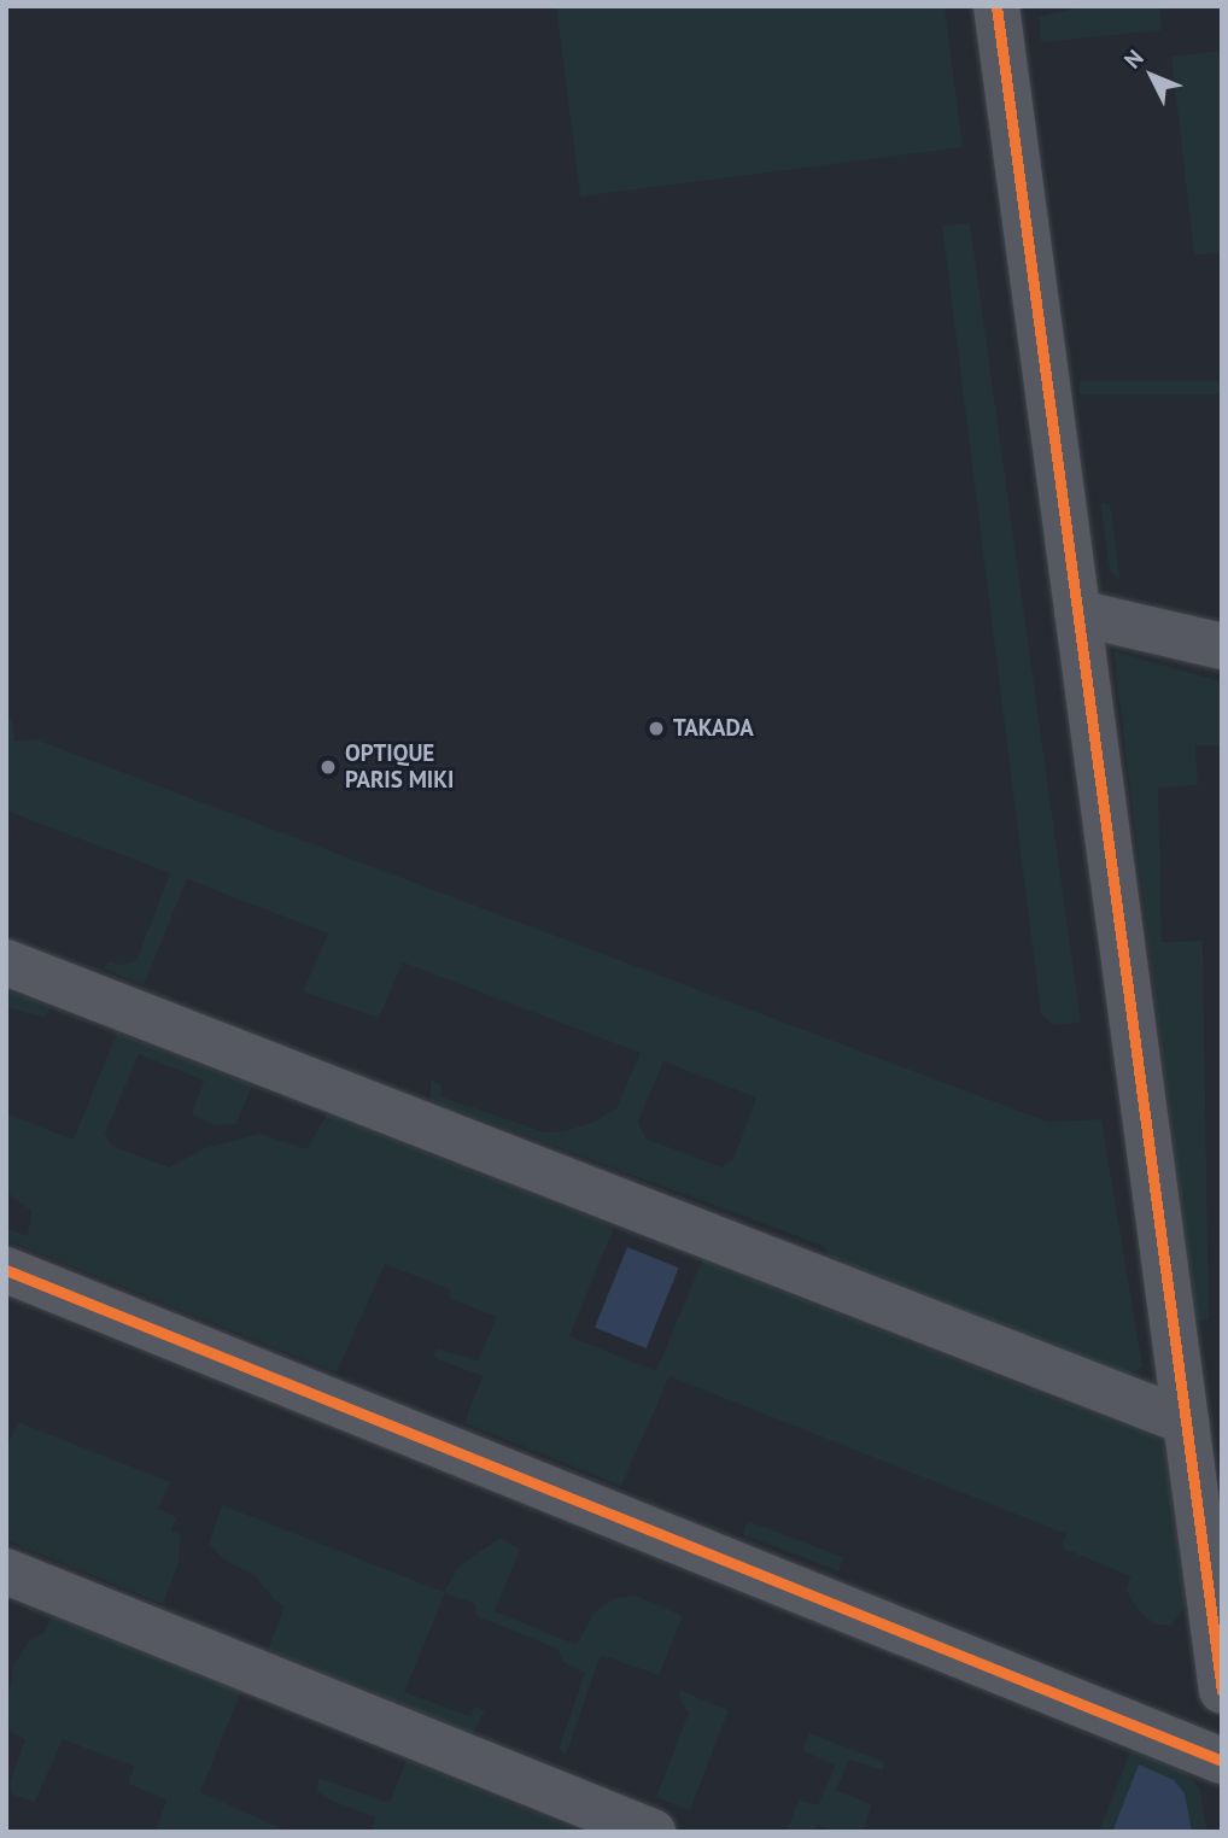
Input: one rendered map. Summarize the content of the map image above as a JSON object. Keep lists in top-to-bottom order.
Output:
{
  "places": ["TAKADA", "OPTIQUE PARIS MIKI"],
  "north": "top left"
}
